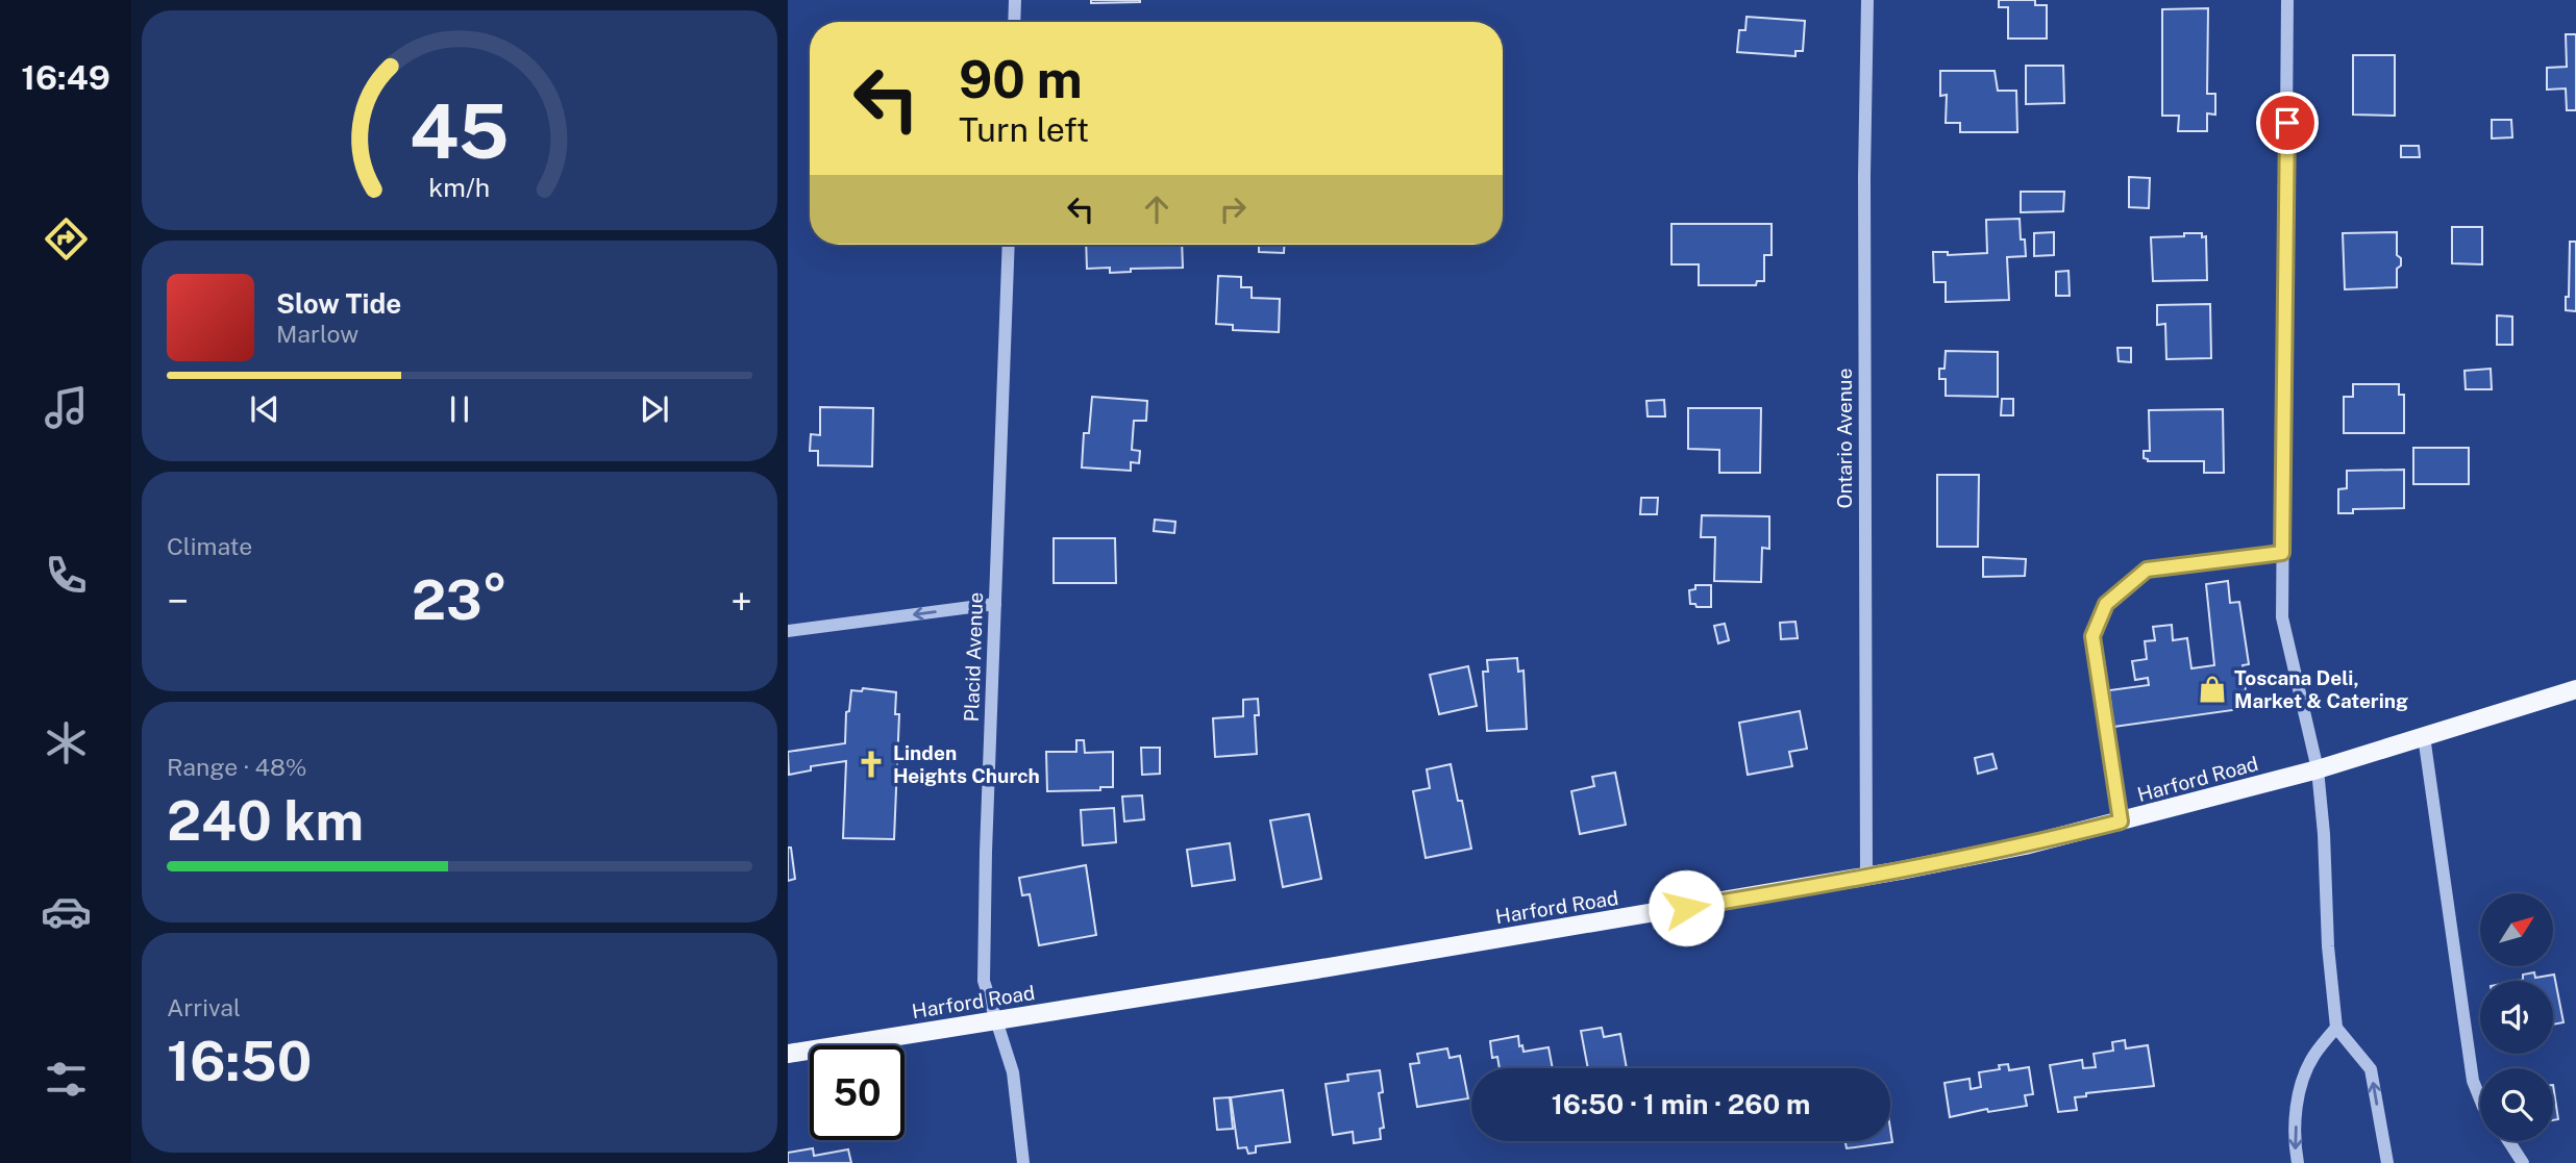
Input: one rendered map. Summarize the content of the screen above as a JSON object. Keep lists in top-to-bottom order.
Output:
{
  "streets": {
    "main road": ["Harford Road"],
    "street": ["Ontario Avenue", "Placid Avenue"]
  },
  "crossings": [
    ["Ontario Avenue", "Harford Road"],
    ["Placid Avenue", "Harford Road"]
  ],
  "places": {
    "shop": ["Toscana Deli, Market & Catering"],
    "church": ["Linden Heights Church"]
  },
  "north": "top right",
  "page": {
    "tabs": "16:49",
    "turn": ["90 m", "Turn left"],
    "song": ["Slow Tide", "Marlow"],
    "tile": [
      "Climate",
      ["Range · 48%", "240 km"],
      ["Arrival", "16:50"]
    ],
    "heat": ["−", "23°", "+"],
    "limit": "50",
    "trip": "16:50 · 1 min · 260 m",
    "gauge": ["45", "km/h"]
  }
}
